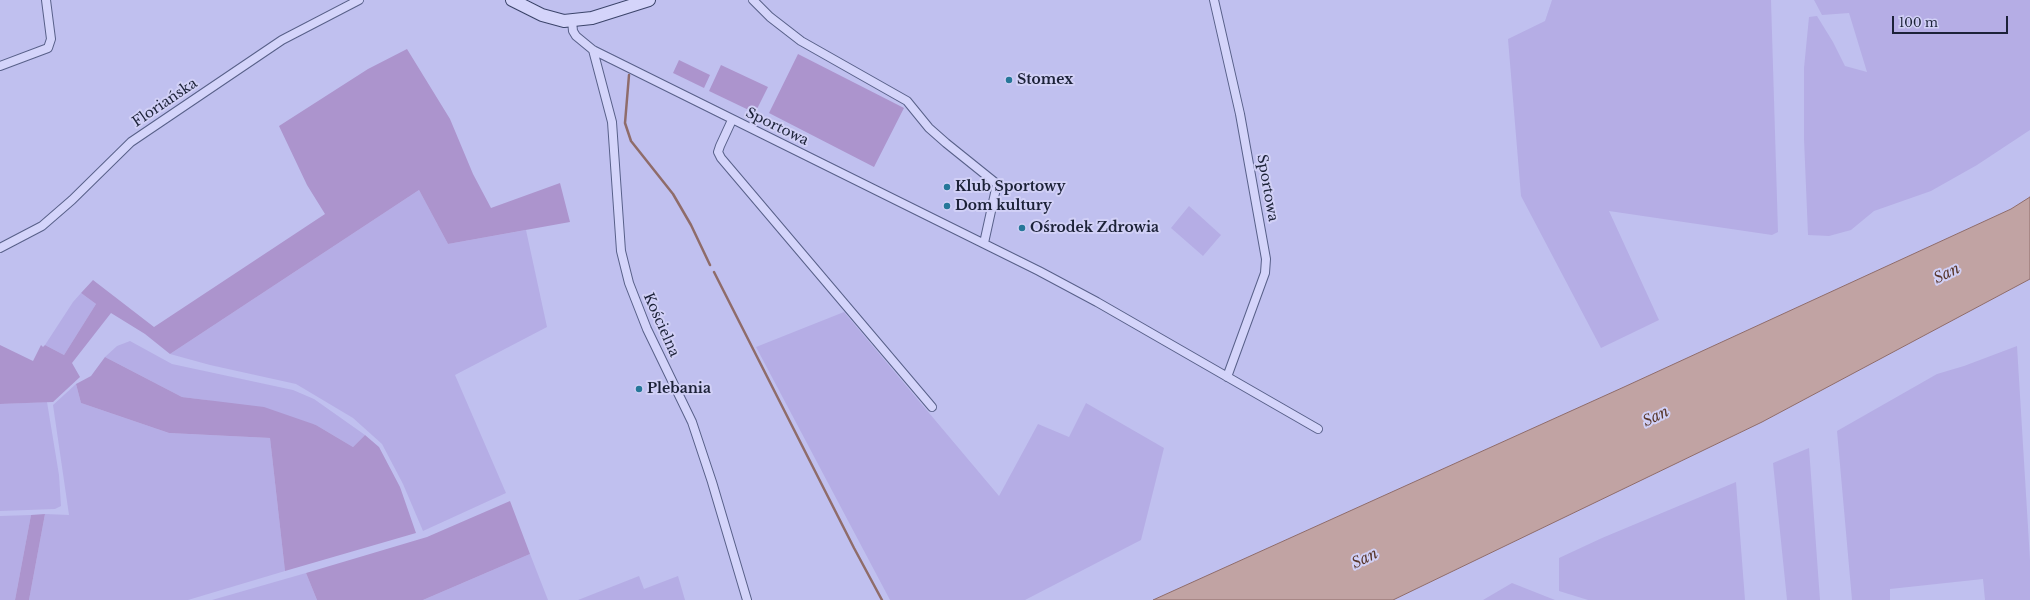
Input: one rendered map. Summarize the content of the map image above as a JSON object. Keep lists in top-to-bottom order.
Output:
{
  "streets": {
    "street": ["Floriańska", "Sportowa", "Kościelna"]
  },
  "crossings": [
    ["Sportowa", "Kościelna"]
  ],
  "water": ["San"],
  "places": [
    "Stomex",
    "Klub Sportowy",
    "Dom kultury",
    "Ośrodek Zdrowia",
    "Plebania"
  ],
  "scale_bar": "100 m"
}
